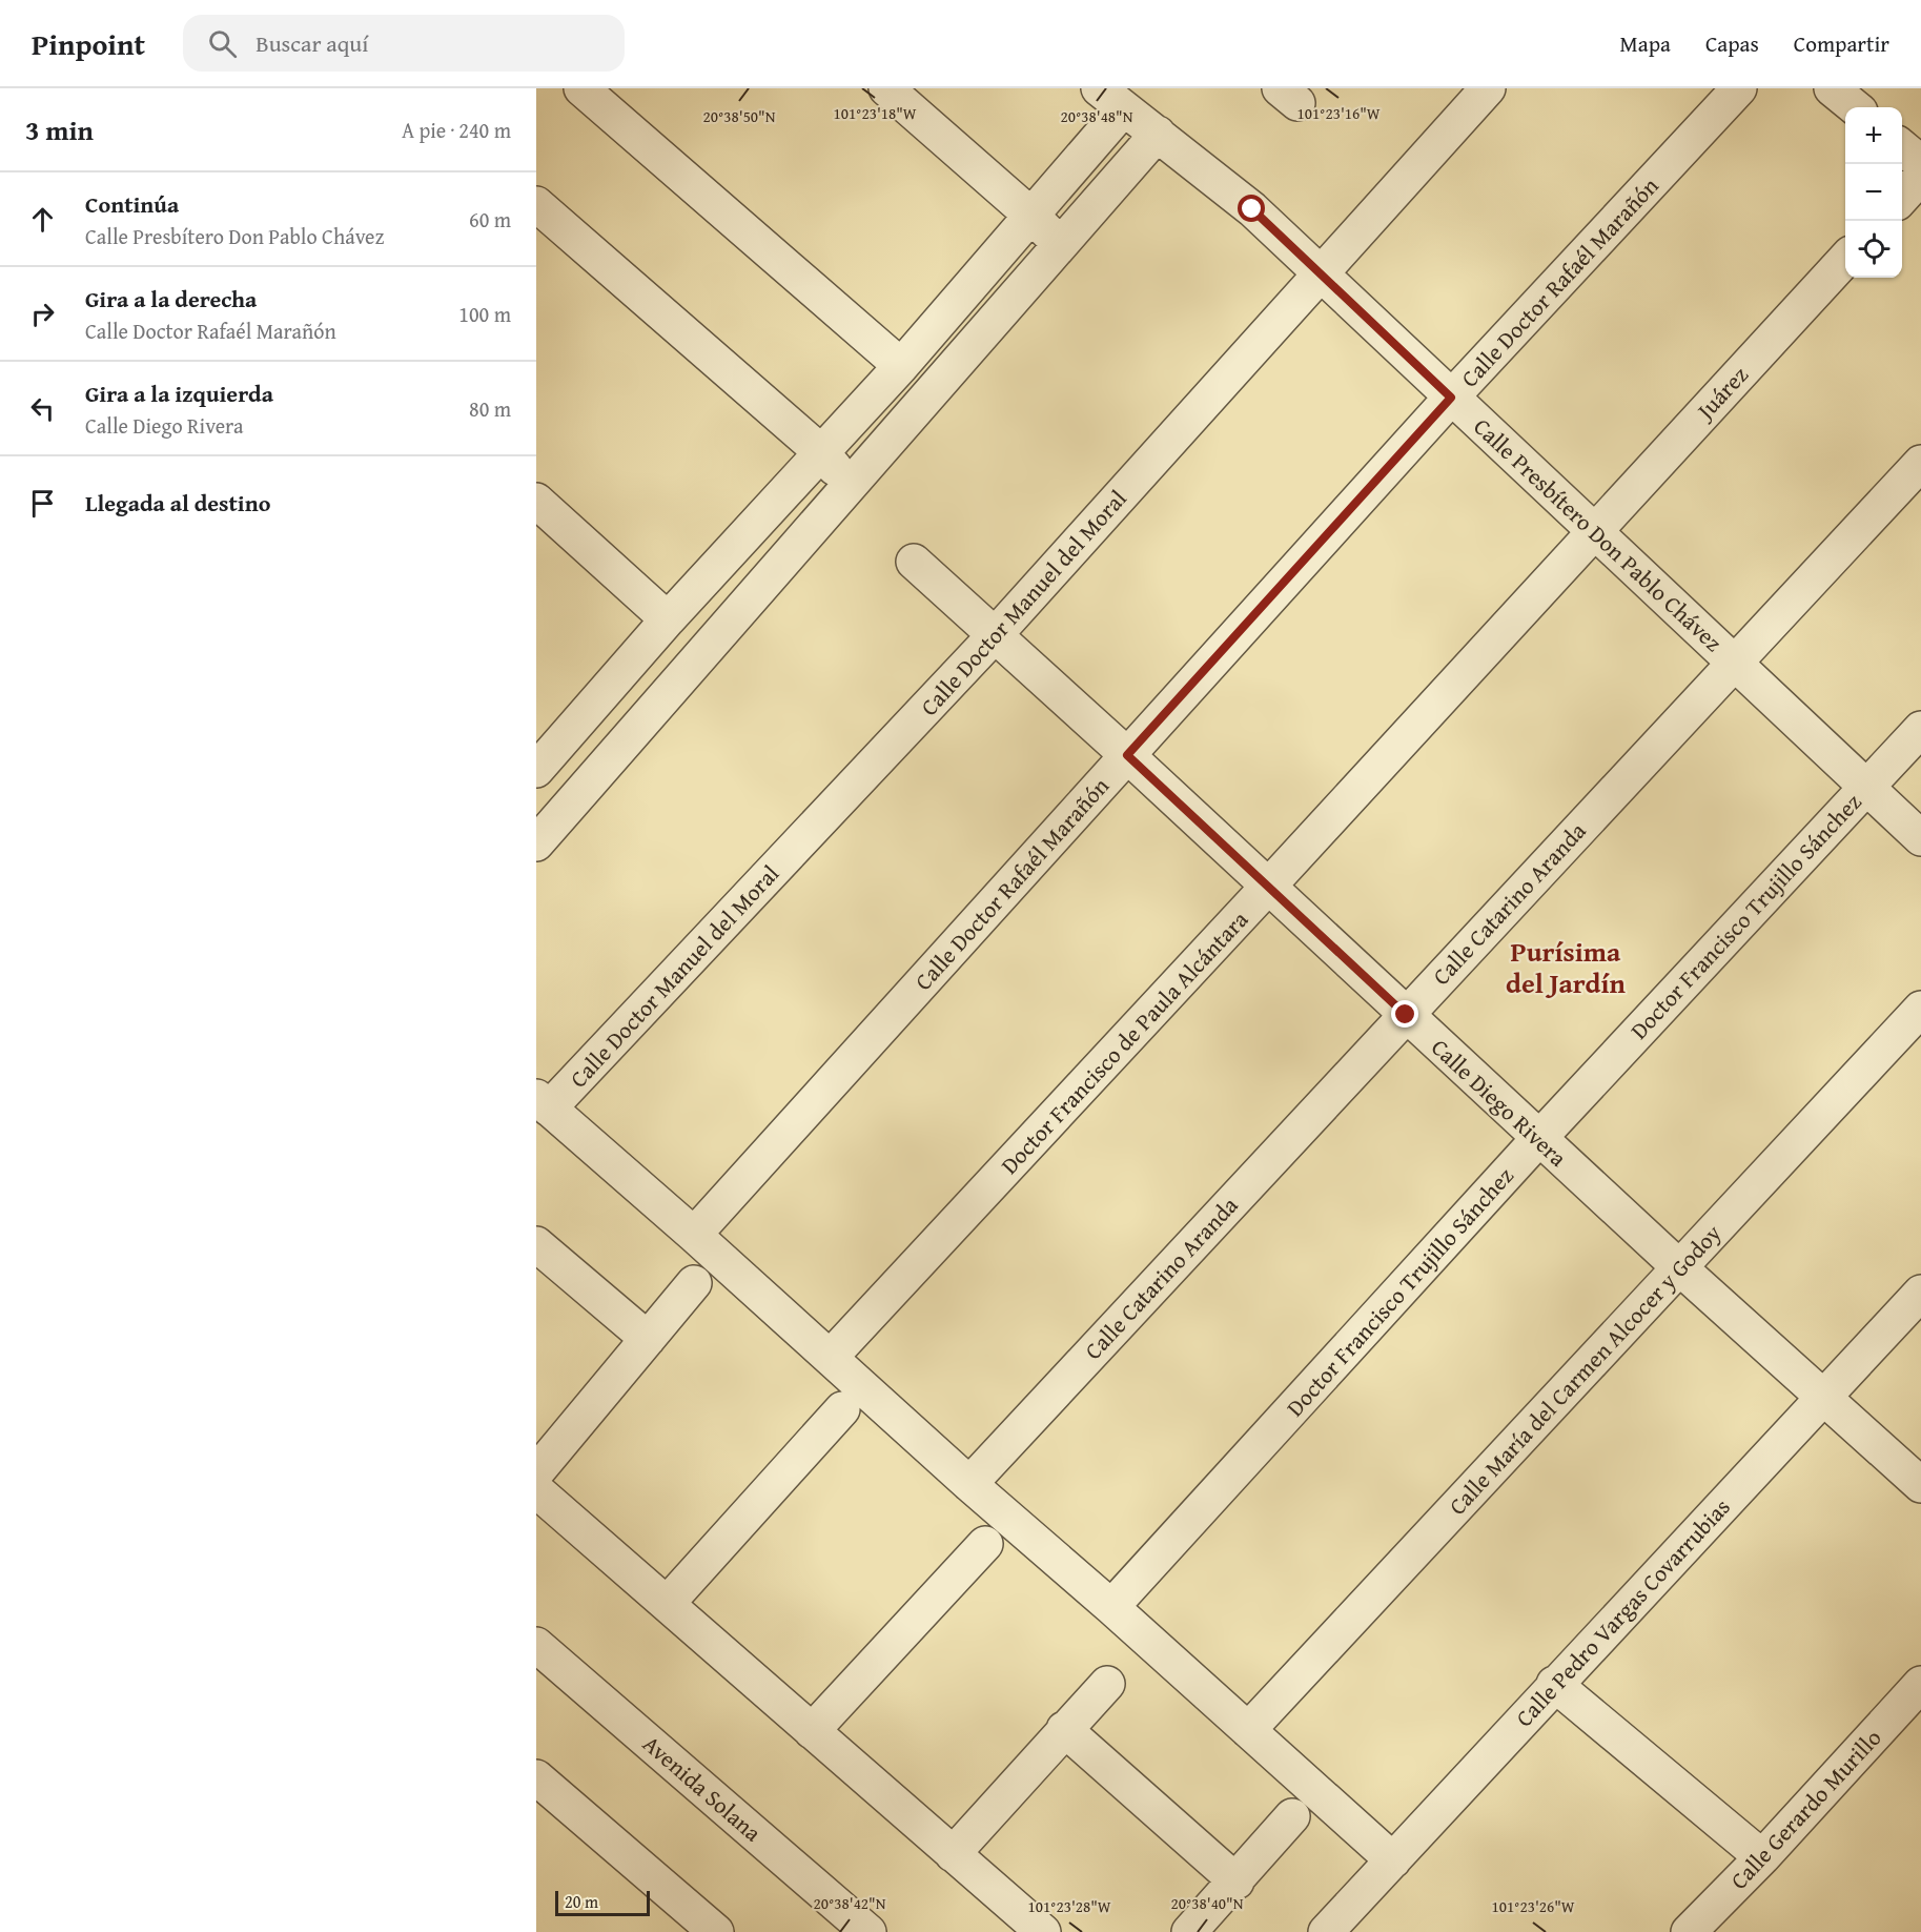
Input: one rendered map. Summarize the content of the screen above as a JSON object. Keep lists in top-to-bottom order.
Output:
{
  "streets": {
    "street": [
      "Calle Doctor Rafaél Marañón",
      "Juárez",
      "Calle Presbítero Don Pablo Chávez",
      "Calle Doctor Manuel del Moral",
      "Calle Catarino Aranda",
      "Doctor Francisco Trujillo Sánchez",
      "Doctor Francisco de Paula Alcántara",
      "Calle Diego Rivera",
      "Calle María del Carmen Alcocer y Godoy",
      "Calle Pedro Vargas Covarrubias",
      "Avenida Solana",
      "Calle Gerardo Murillo"
    ]
  },
  "crossings": [
    ["Calle Doctor Rafaél Marañón", "Calle Presbítero Don Pablo Chávez"],
    ["Calle Doctor Rafaél Marañón", "Calle Diego Rivera"],
    ["Juárez", "Calle Presbítero Don Pablo Chávez"],
    ["Juárez", "Doctor Francisco de Paula Alcántara"],
    ["Calle Presbítero Don Pablo Chávez", "Calle Doctor Manuel del Moral"],
    ["Calle Presbítero Don Pablo Chávez", "Calle Catarino Aranda"],
    ["Calle Presbítero Don Pablo Chávez", "Doctor Francisco Trujillo Sánchez"],
    ["Calle Presbítero Don Pablo Chávez", "Doctor Francisco de Paula Alcántara"],
    ["Calle Doctor Manuel del Moral", "Calle Diego Rivera"],
    ["Calle Catarino Aranda", "Calle Diego Rivera"],
    ["Doctor Francisco Trujillo Sánchez", "Calle Diego Rivera"],
    ["Doctor Francisco de Paula Alcántara", "Calle Diego Rivera"],
    ["Calle Diego Rivera", "Calle María del Carmen Alcocer y Godoy"],
    ["Calle Diego Rivera", "Calle Pedro Vargas Covarrubias"]
  ],
  "districts": ["Purísima del Jardín"],
  "scale_bar": "20 m",
  "page": {
    "header": "Pinpoint",
    "search": "Buscar aquí",
    "nav": ["Mapa", "Capas", "Compartir"],
    "heading": ["3 min", "A pie · 240 m"],
    "map_buttons": ["+", "−"],
    "list": [
      ["Continúa", "Calle Presbítero Don Pablo Chávez", "60 m"],
      ["Gira a la derecha", "Calle Doctor Rafaél Marañón", "100 m"],
      ["Gira a la izquierda", "Calle Diego Rivera", "80 m"],
      "Llegada al destino"
    ],
    "scale": "20 m"
  },
  "coordinates": [
    "101°23'18\"W",
    "101°23'16\"W",
    "20°38'50\"N",
    "20°38'48\"N",
    "20°38'42\"N",
    "20°38'40\"N",
    "101°23'28\"W",
    "101°23'26\"W"
  ]
}
